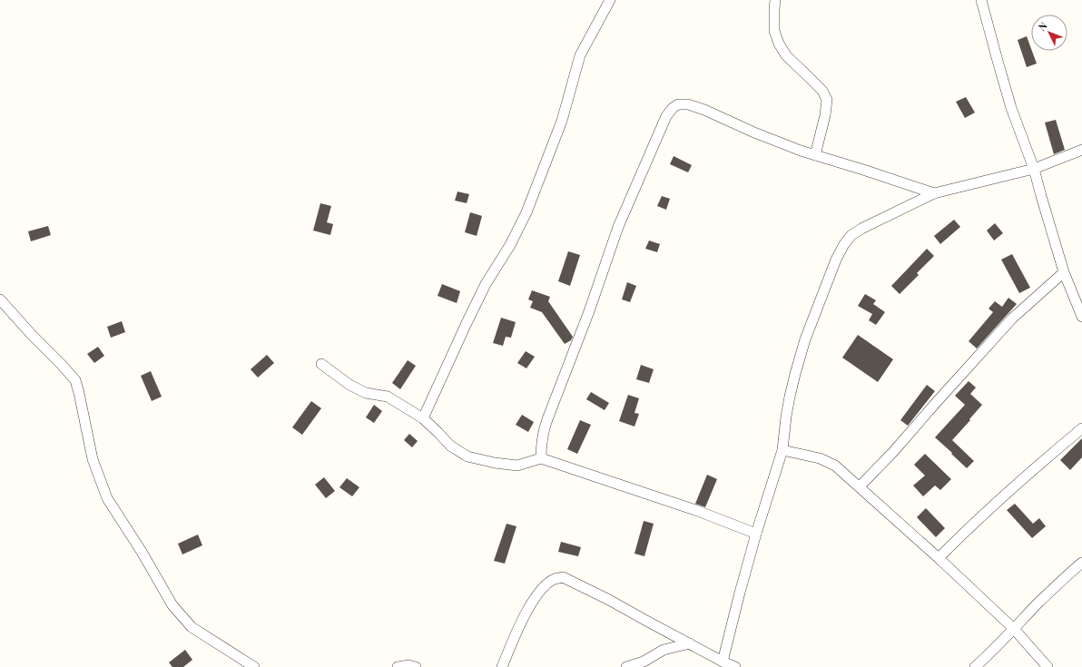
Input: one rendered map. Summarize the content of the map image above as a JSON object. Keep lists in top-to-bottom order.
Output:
{
  "north": "top left"
}
